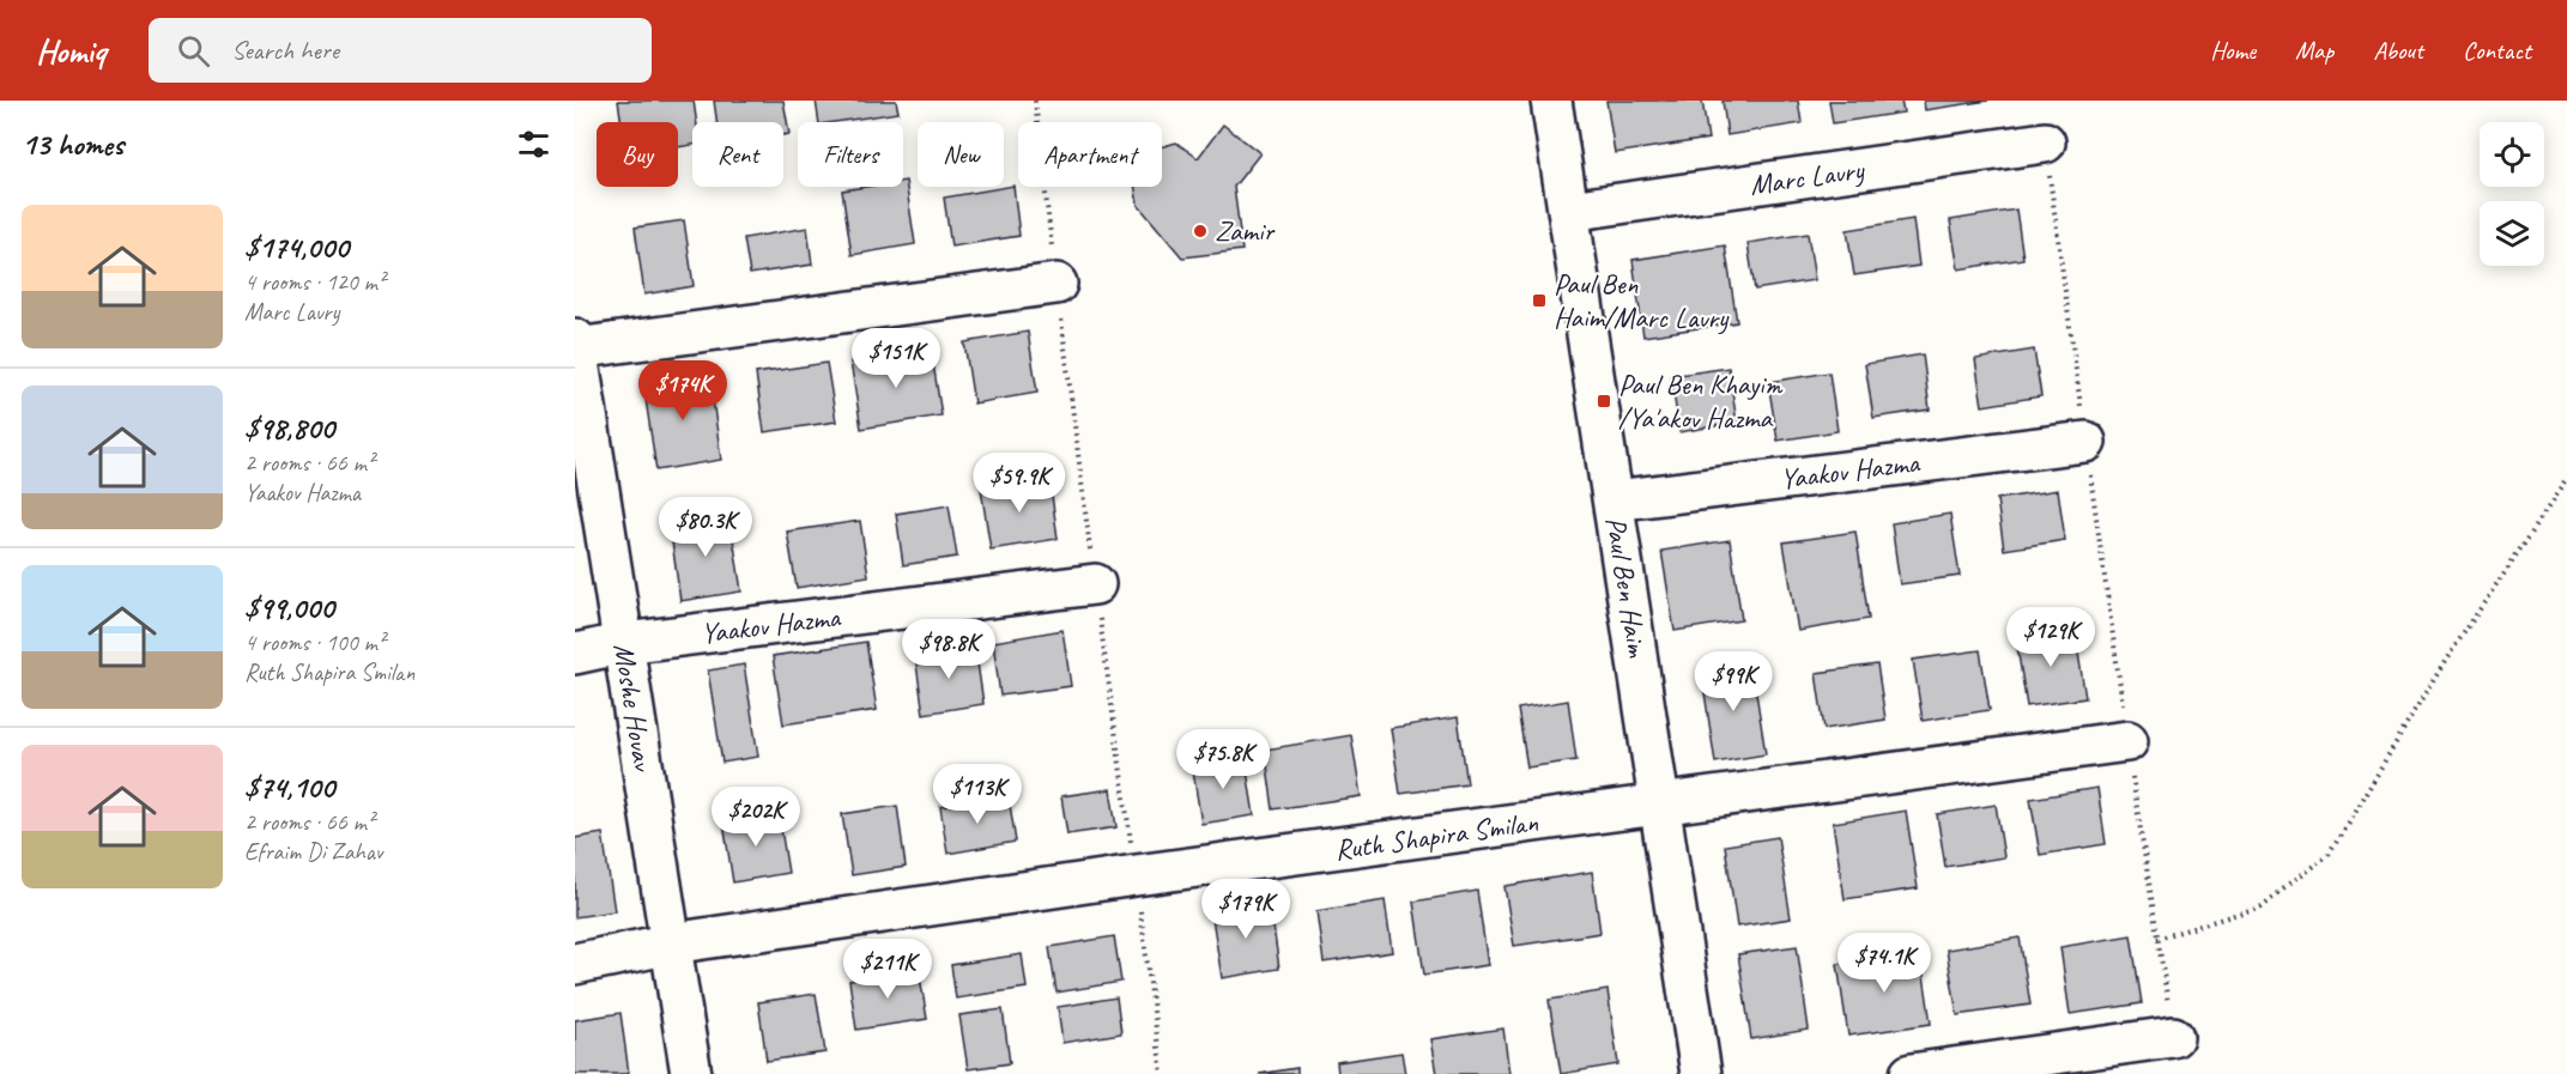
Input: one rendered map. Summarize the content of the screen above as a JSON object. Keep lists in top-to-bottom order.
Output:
{
  "streets": {
    "street": [
      "Marc Lavry",
      "Yaakov Hazma",
      "Paul Ben Haim",
      "Moshe Hovav",
      "Ruth Shapira Smilan"
    ]
  },
  "crossings": [
    ["Marc Lavry", "Paul Ben Haim"],
    ["Yaakov Hazma", "Paul Ben Haim"],
    ["Yaakov Hazma", "Moshe Hovav"],
    ["Paul Ben Haim", "Ruth Shapira Smilan"],
    ["Moshe Hovav", "Ruth Shapira Smilan"]
  ],
  "places": {
    "other": ["Zamir"],
    "transit": ["Paul Ben Haim/Marc Lavry", "Paul Ben Khayim /Ya'akov Hazma"]
  },
  "page": {
    "header": "Homiq",
    "search": "Search here",
    "nav": [
      "Home",
      "Map",
      "About",
      "Contact"
    ],
    "heading": "13 homes",
    "chip": [
      "Buy",
      "Rent",
      "Filters",
      "New",
      "Apartment"
    ],
    "list": [
      {
        "name": "$174,000",
        "note": "4 rooms · 120 m² · Marc Lavry"
      },
      {
        "name": "$98,800",
        "note": "2 rooms · 66 m² · Yaakov Hazma"
      },
      {
        "name": "$99,000",
        "note": "4 rooms · 100 m² · Ruth Shapira Smilan"
      },
      {
        "name": "$74,100",
        "note": "2 rooms · 66 m² · Efraim Di Zahav"
      }
    ],
    "price": [
      "$151K",
      "$174K",
      "$59.9K",
      "$80.3K",
      "$129K",
      "$98.8K",
      "$99K",
      "$75.8K",
      "$113K",
      "$202K",
      "$179K",
      "$74.1K",
      "$211K"
    ]
  }
}
